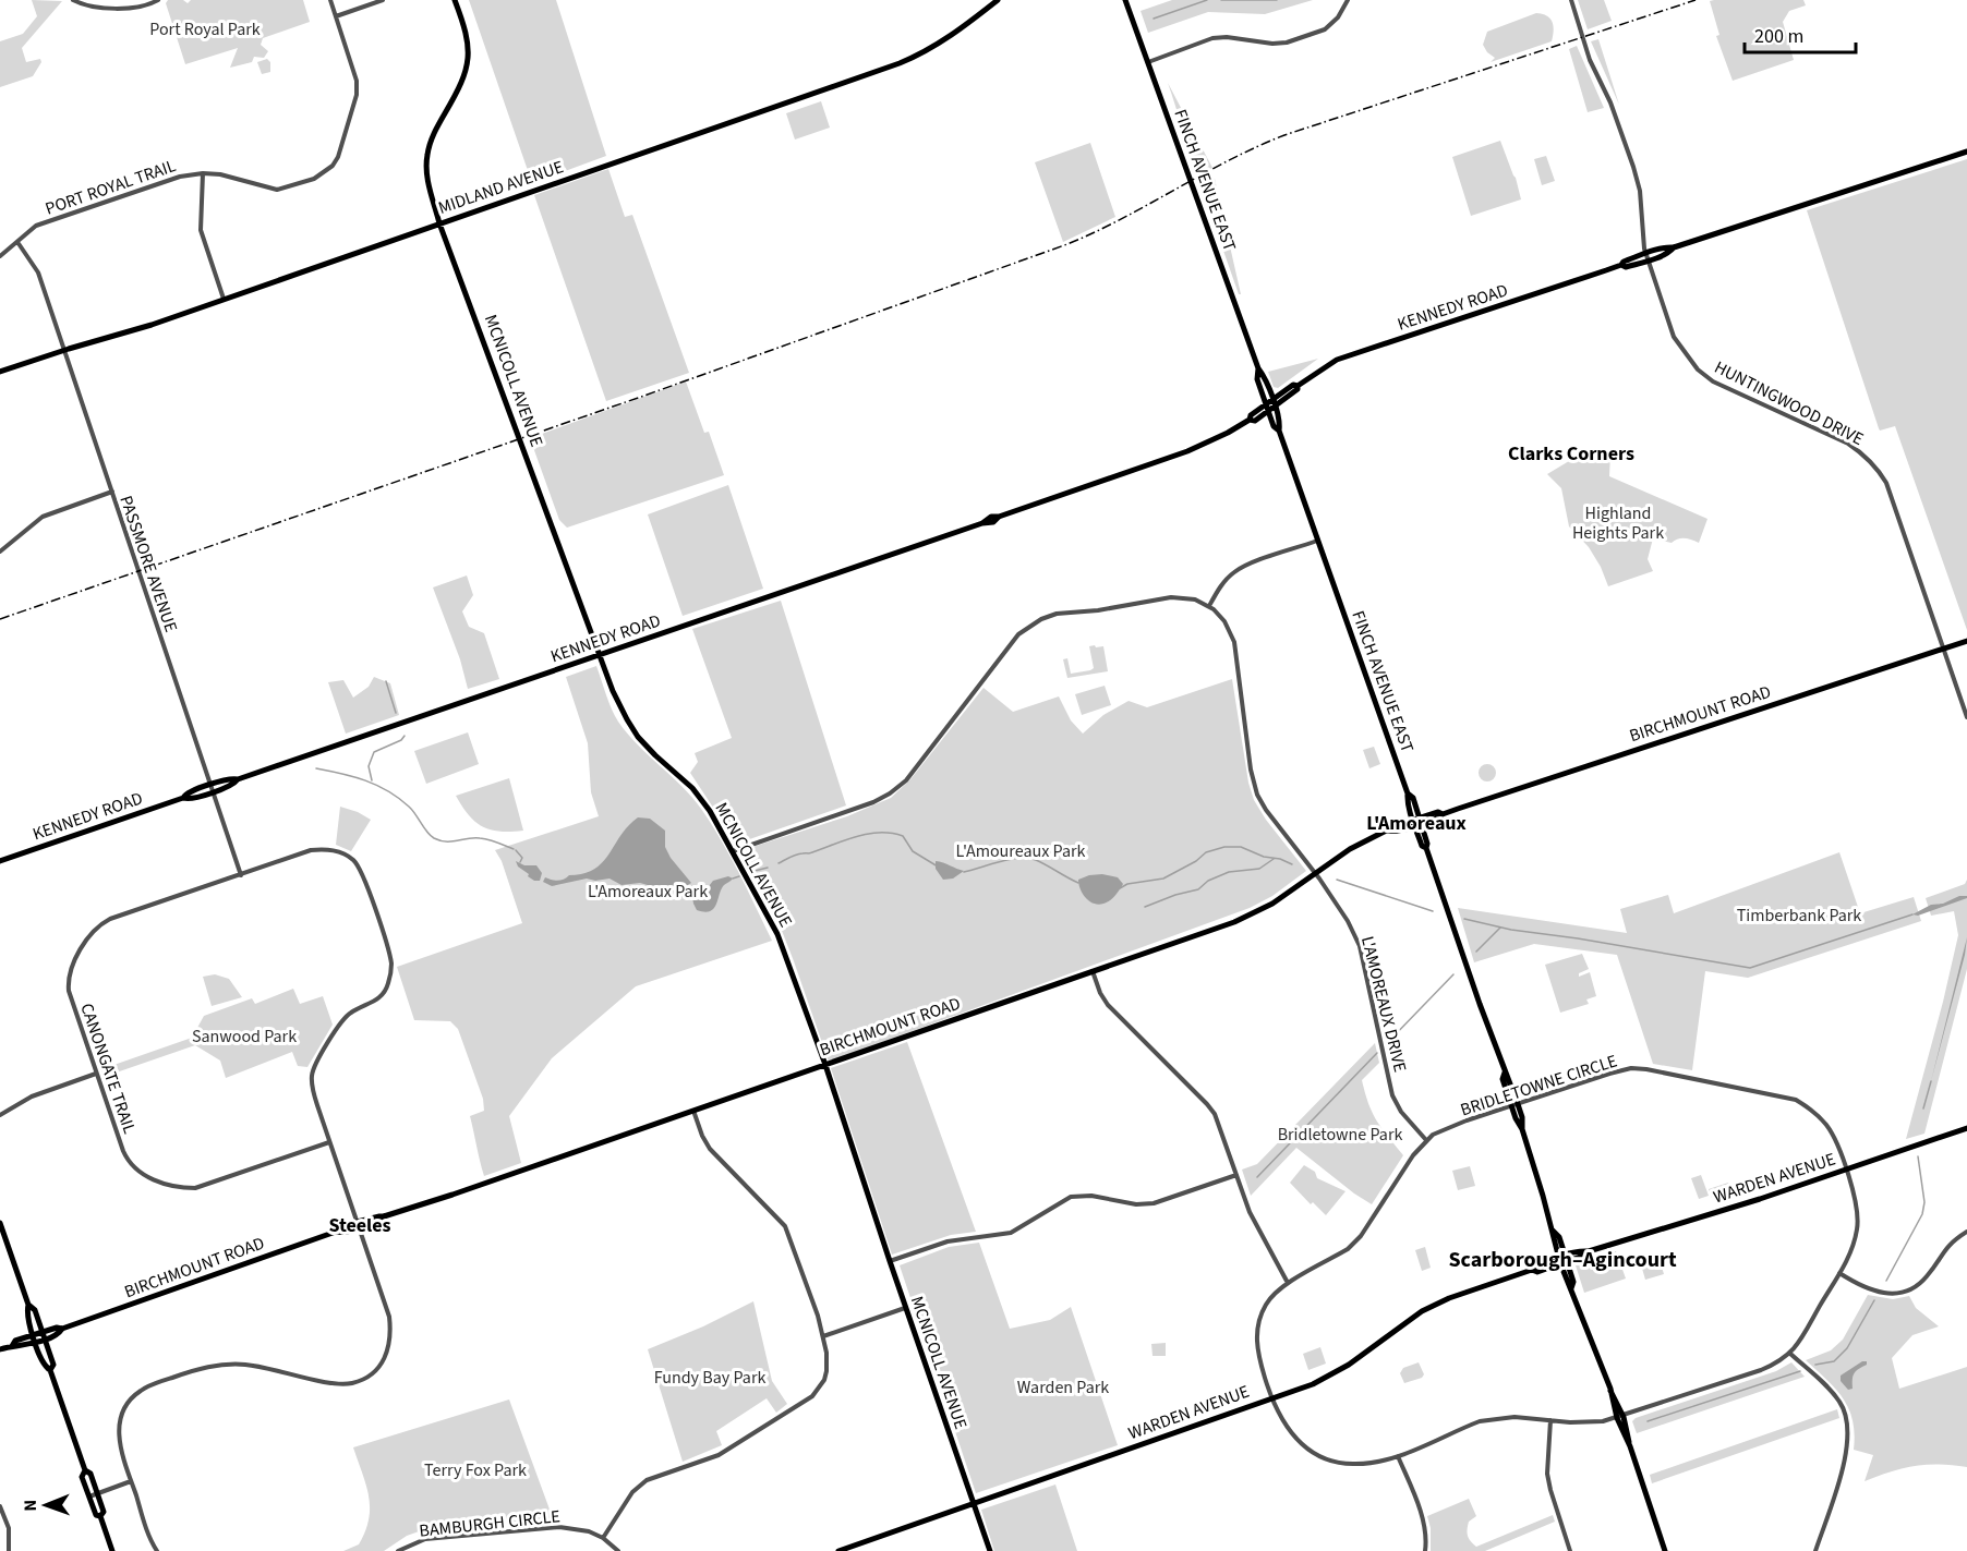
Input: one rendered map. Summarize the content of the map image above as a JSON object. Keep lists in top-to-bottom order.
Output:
{
  "streets": {
    "main road": [
      "FINCH AVENUE EAST",
      "MIDLAND AVENUE",
      "KENNEDY ROAD",
      "MCNICOLL AVENUE",
      "BIRCHMOUNT ROAD",
      "WARDEN AVENUE"
    ],
    "street": [
      "PORT ROYAL TRAIL",
      "HUNTINGWOOD DRIVE",
      "PASSMORE AVENUE",
      "L'AMOREAUX DRIVE",
      "CANONGATE TRAIL",
      "BRIDLETOWNE CIRCLE",
      "BAMBURGH CIRCLE"
    ]
  },
  "crossings": [
    ["FINCH AVENUE EAST", "KENNEDY ROAD"],
    ["FINCH AVENUE EAST", "BIRCHMOUNT ROAD"],
    ["FINCH AVENUE EAST", "BRIDLETOWNE CIRCLE"],
    ["FINCH AVENUE EAST", "WARDEN AVENUE"],
    ["PORT ROYAL TRAIL", "PASSMORE AVENUE"],
    ["MIDLAND AVENUE", "MCNICOLL AVENUE"],
    ["MIDLAND AVENUE", "PASSMORE AVENUE"],
    ["KENNEDY ROAD", "MCNICOLL AVENUE"],
    ["KENNEDY ROAD", "HUNTINGWOOD DRIVE"],
    ["KENNEDY ROAD", "PASSMORE AVENUE"],
    ["MCNICOLL AVENUE", "BIRCHMOUNT ROAD"],
    ["MCNICOLL AVENUE", "WARDEN AVENUE"],
    ["HUNTINGWOOD DRIVE", "BIRCHMOUNT ROAD"],
    ["PASSMORE AVENUE", "CANONGATE TRAIL"],
    ["BIRCHMOUNT ROAD", "L'AMOREAUX DRIVE"],
    ["BIRCHMOUNT ROAD", "CANONGATE TRAIL"],
    ["L'AMOREAUX DRIVE", "BRIDLETOWNE CIRCLE"],
    ["BRIDLETOWNE CIRCLE", "WARDEN AVENUE"]
  ],
  "districts": [
    "Clarks Corners",
    "L'Amoreaux",
    "Steeles",
    "Scarborough–Agincourt"
  ],
  "parks": [
    "Port Royal Park",
    "Highland Heights Park",
    "L'Amoureaux Park",
    "L'Amoreaux Park",
    "Timberbank Park",
    "Sanwood Park",
    "Bridletowne Park",
    "Fundy Bay Park",
    "Warden Park",
    "Terry Fox Park"
  ],
  "scale_bar": "200 m",
  "north": "left"
}
